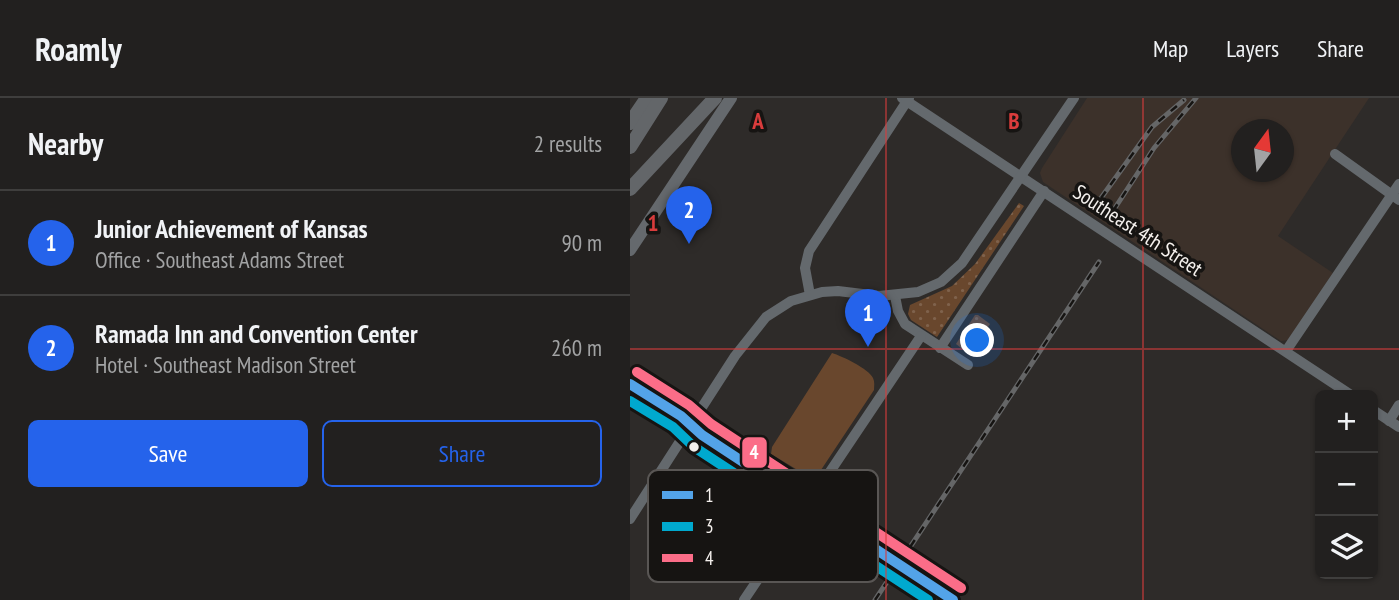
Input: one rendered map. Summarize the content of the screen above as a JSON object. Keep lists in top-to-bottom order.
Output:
{
  "streets": {
    "street": ["Southeast 4th Street"]
  },
  "lines": ["transit line 4", "transit line 1", "transit line 3"],
  "legend": ["1", "3", "4"],
  "north": "top",
  "page": {
    "header": "Roamly",
    "nav": ["Map", "Layers", "Share"],
    "heading": ["Nearby", "2 results"],
    "pins": ["2", "1"],
    "list": [
      {
        "mark": "1",
        "name": "Junior Achievement of Kansas",
        "note": "Office · Southeast Adams Street",
        "value": "90 m"
      },
      {
        "mark": "2",
        "name": "Ramada Inn and Convention Center",
        "note": "Hotel · Southeast Madison Street",
        "value": "260 m"
      }
    ],
    "map_buttons": ["+", "−"],
    "buttons": ["Save", "Share"]
  },
  "grid": {
    "columns": ["A", "B"],
    "rows": ["1"]
  }
}
